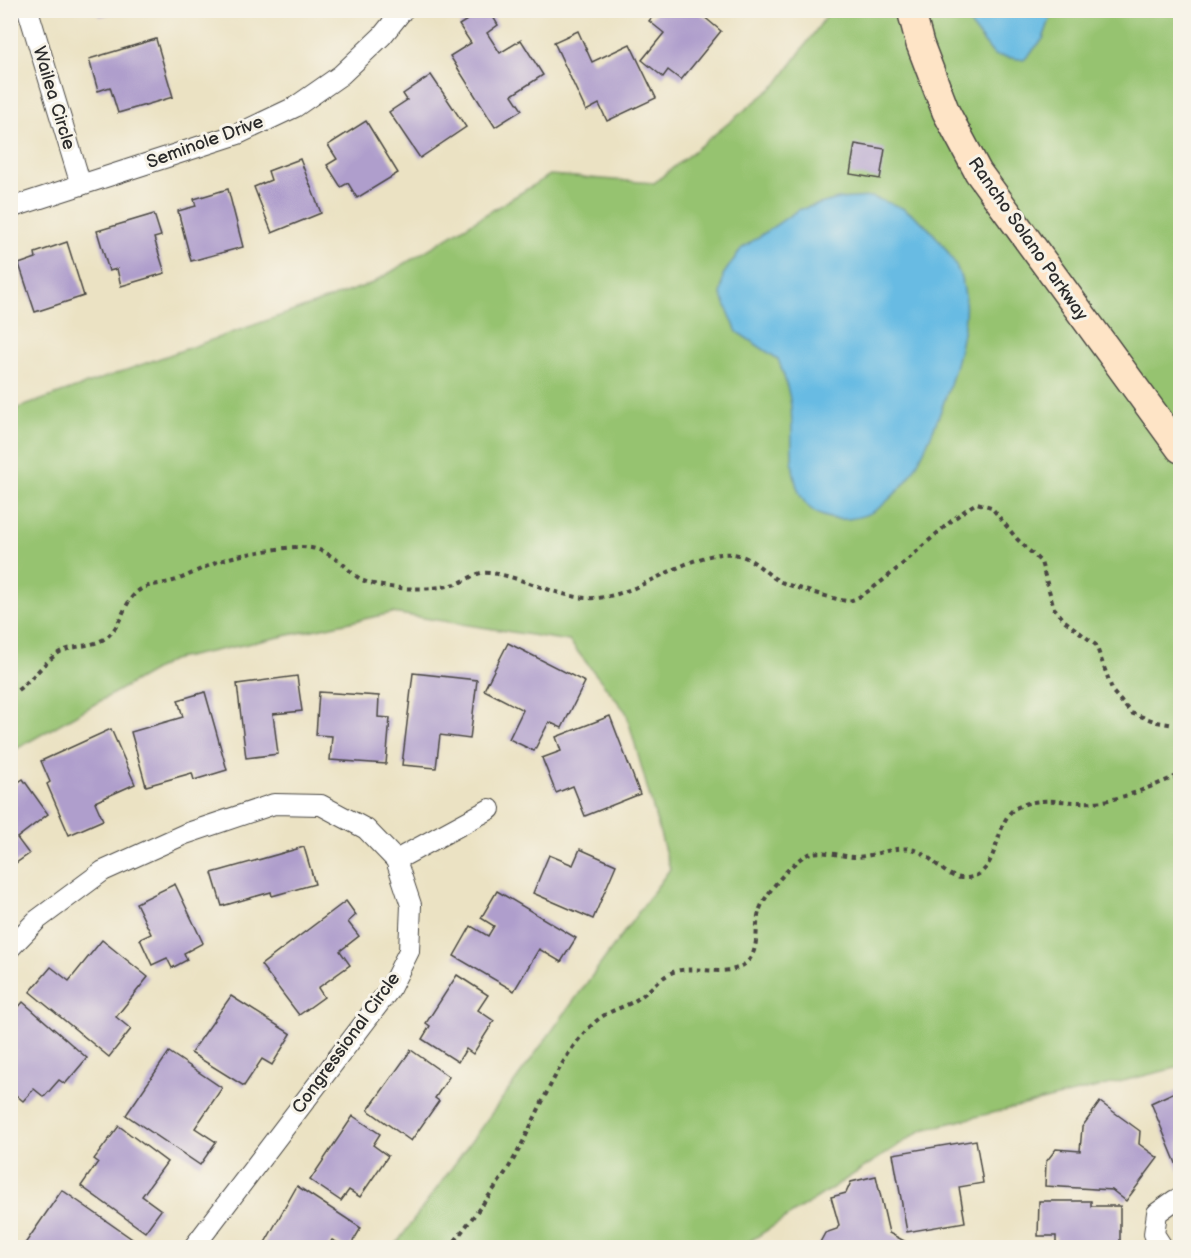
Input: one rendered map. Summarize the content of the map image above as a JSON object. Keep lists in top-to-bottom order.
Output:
{
  "streets": {
    "street": [
      "Wailea Circle",
      "Seminole Drive",
      "Rancho Solano Parkway",
      "Congressional Circle"
    ]
  },
  "crossings": [
    ["Wailea Circle", "Seminole Drive"]
  ]
}
